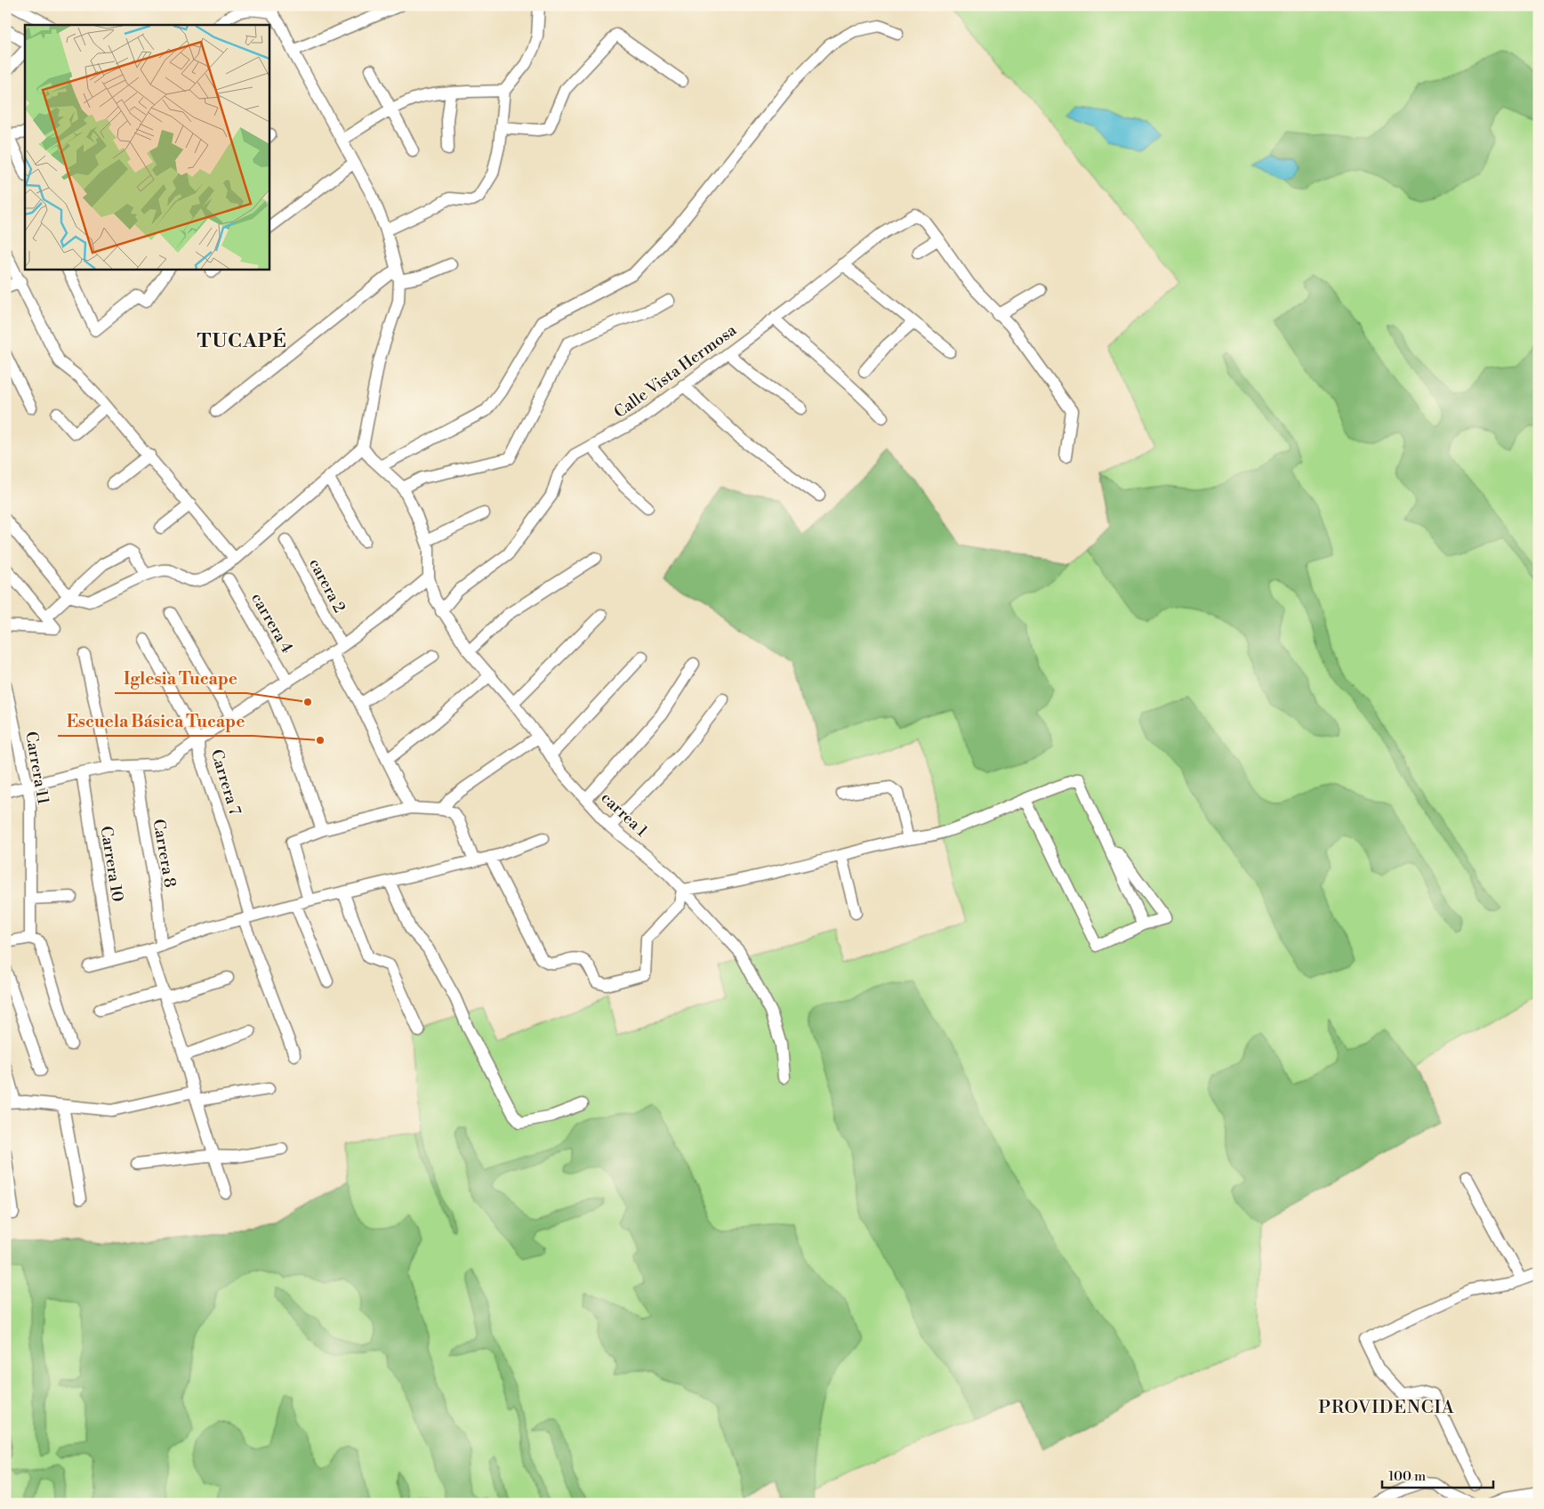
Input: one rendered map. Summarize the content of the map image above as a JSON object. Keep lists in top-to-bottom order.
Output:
{
  "streets": {
    "street": [
      "Calle Vista Hermosa",
      "carera 2",
      "carrera 4",
      "Carrera 11",
      "Carrera 7",
      "carrea 1",
      "Carrera 8",
      "Carrera 10"
    ]
  },
  "crossings": [
    ["Calle Vista Hermosa", "carrea 1"]
  ],
  "districts": ["TUCAPÉ", "PROVIDENCIA"],
  "places": ["Iglesia Tucape", "Escuela Básica Tucape"],
  "scale_bar": "100 m"
}
